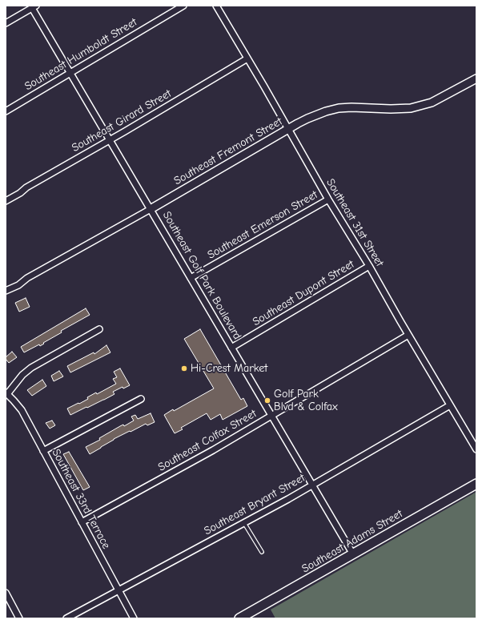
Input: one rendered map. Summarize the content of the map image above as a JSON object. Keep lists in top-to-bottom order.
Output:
{
  "streets": {
    "main road": ["Southeast Adams Street"],
    "street": [
      "Southeast Humboldt Street",
      "Southeast Girard Street",
      "Southeast Fremont Street",
      "Southeast 31st Street",
      "Southeast Emerson Street",
      "Southeast Golf Park Boulevard",
      "Southeast Dupont Street",
      "Southeast Colfax Street",
      "Southeast 33rd Terrace",
      "Southeast Bryant Street"
    ]
  },
  "crossings": [
    ["Southeast Humboldt Street", "Southeast Golf Park Boulevard"],
    ["Southeast Girard Street", "Southeast 31st Street"],
    ["Southeast Girard Street", "Southeast Golf Park Boulevard"],
    ["Southeast Fremont Street", "Southeast 31st Street"],
    ["Southeast Fremont Street", "Southeast Golf Park Boulevard"],
    ["Southeast 31st Street", "Southeast Emerson Street"],
    ["Southeast 31st Street", "Southeast Dupont Street"],
    ["Southeast 31st Street", "Southeast Colfax Street"],
    ["Southeast 31st Street", "Southeast Bryant Street"],
    ["Southeast Emerson Street", "Southeast Golf Park Boulevard"],
    ["Southeast Golf Park Boulevard", "Southeast Dupont Street"],
    ["Southeast Golf Park Boulevard", "Southeast Colfax Street"],
    ["Southeast Golf Park Boulevard", "Southeast Bryant Street"],
    ["Southeast Golf Park Boulevard", "Southeast Adams Street"],
    ["Southeast Colfax Street", "Southeast 33rd Terrace"],
    ["Southeast 33rd Terrace", "Southeast Bryant Street"]
  ],
  "places": ["Hi-Crest Market", "Golf Park Blvd & Colfax"]
}
